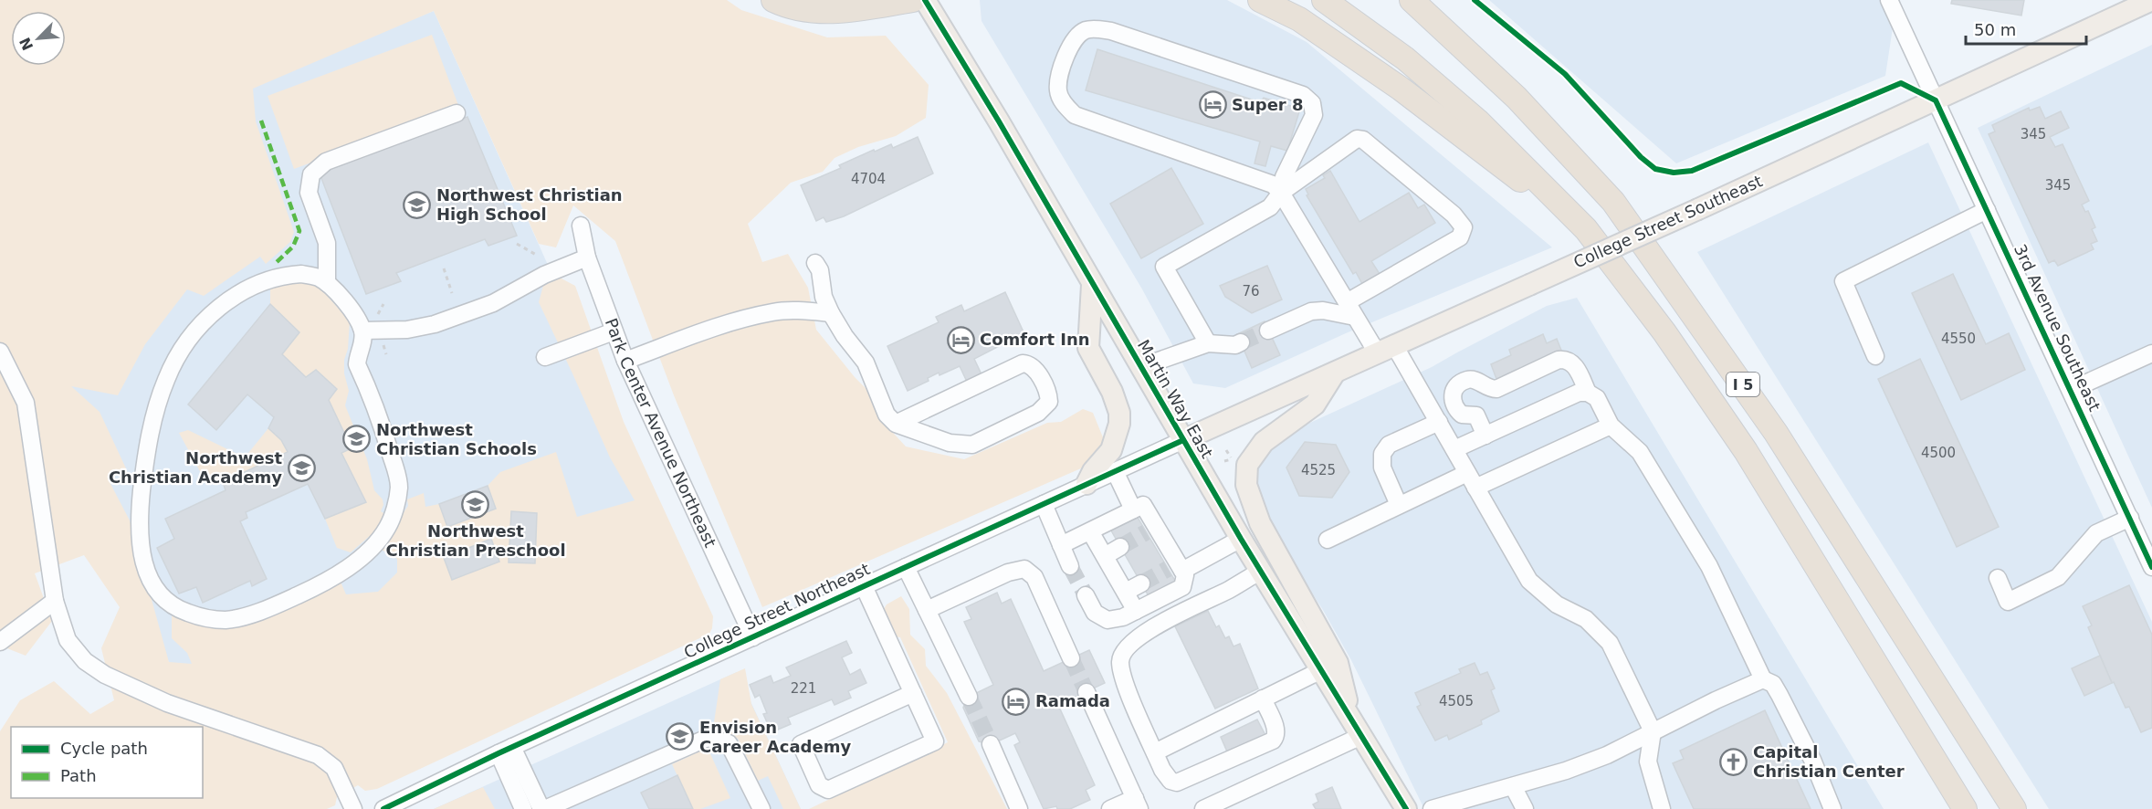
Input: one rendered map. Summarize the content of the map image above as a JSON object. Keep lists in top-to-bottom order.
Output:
{
  "streets": {
    "highway": ["I 5"],
    "main road": ["College Street Southeast", "Martin Way East"],
    "street": ["3rd Avenue Southeast", "Park Center Avenue Northeast", "College Street Northeast"]
  },
  "crossings": [
    ["College Street Southeast", "3rd Avenue Southeast"],
    ["College Street Southeast", "Martin Way East"],
    ["College Street Southeast", "College Street Northeast"],
    ["Martin Way East", "College Street Northeast"],
    ["Park Center Avenue Northeast", "College Street Northeast"]
  ],
  "places": {
    "hotel": ["Super 8", "Comfort Inn", "Ramada"],
    "school or university": [
      "Northwest Christian High School",
      "Northwest Christian Schools",
      "Northwest Christian Academy",
      "Northwest Christian Preschool",
      "Envision Career Academy"
    ],
    "church": ["Capital Christian Center"]
  },
  "house_numbers": [
    "345",
    "4704",
    "345",
    "76",
    "4550",
    "4500",
    "4525",
    "221",
    "4505"
  ],
  "legend": ["Cycle path", "Path"],
  "scale_bar": "50 m",
  "north": "bottom left"
}
